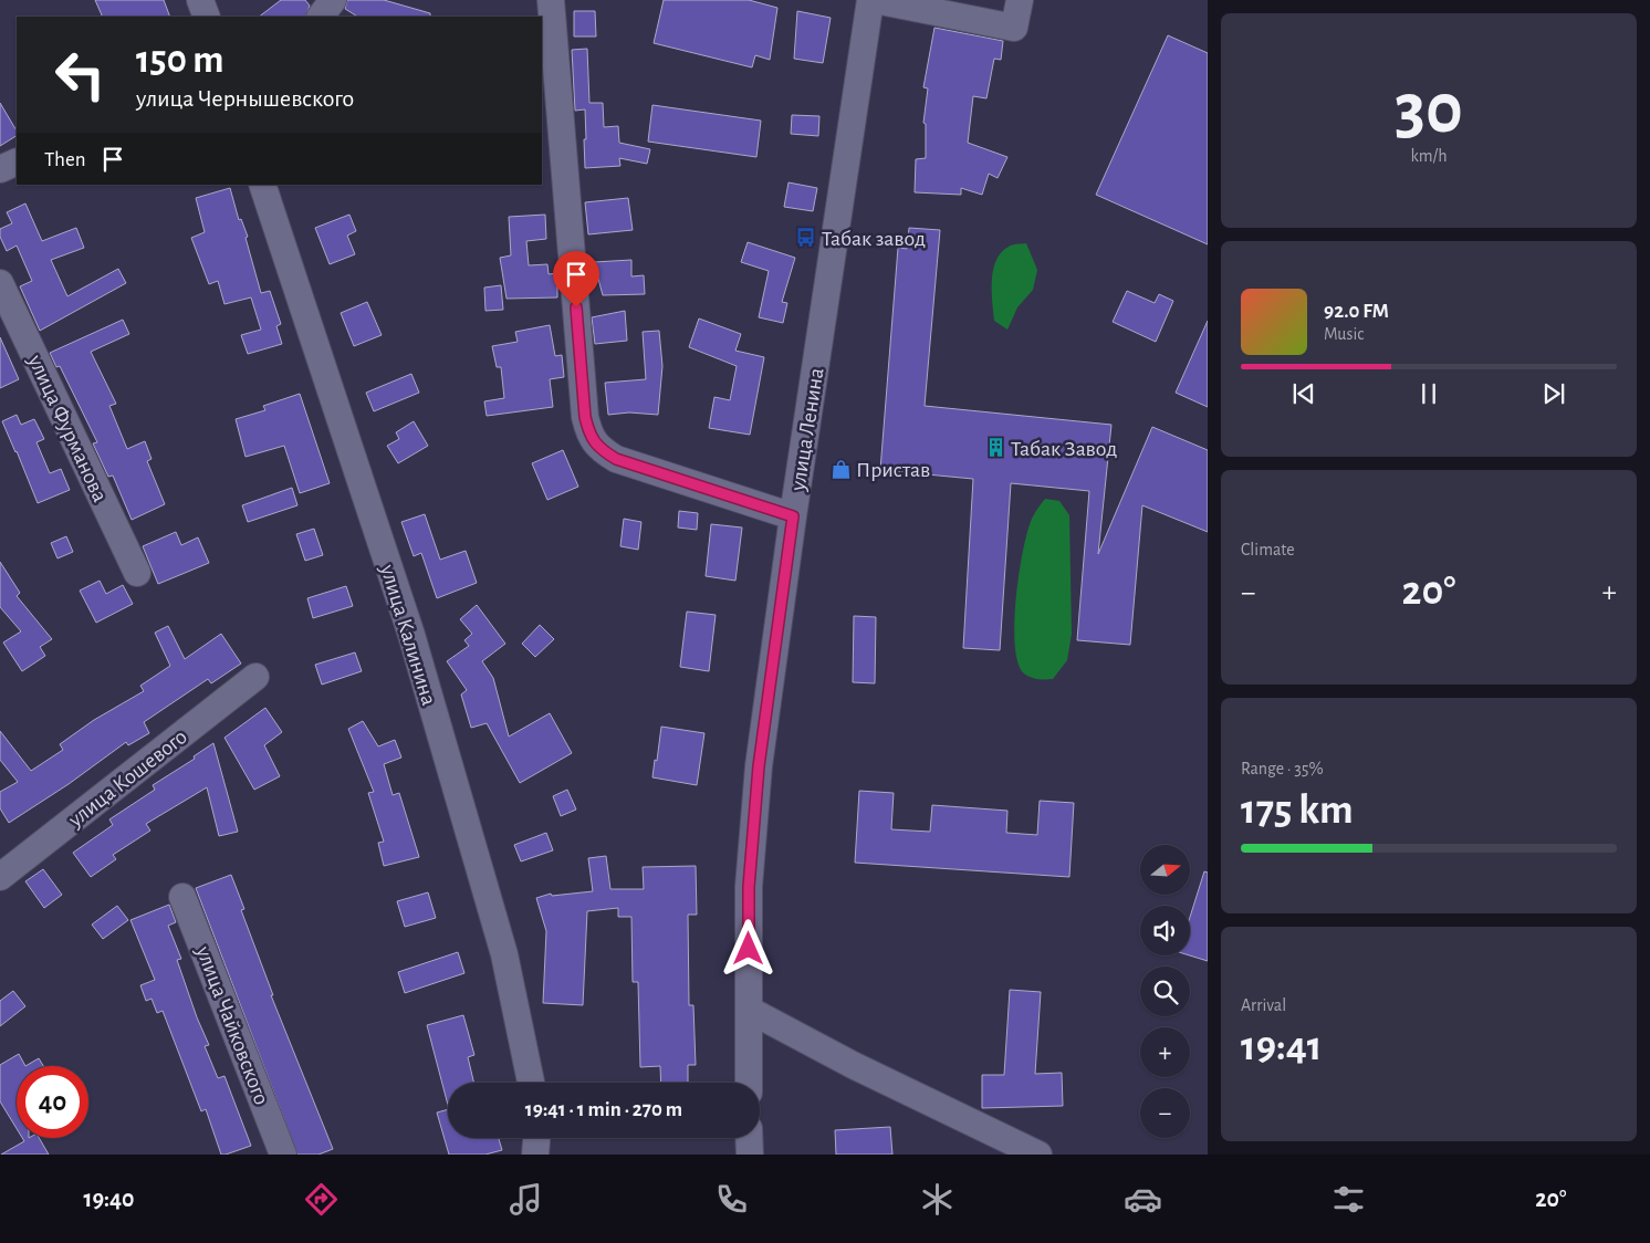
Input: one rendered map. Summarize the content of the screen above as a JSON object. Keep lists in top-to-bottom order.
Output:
{
  "streets": {
    "street": [
      "улица Фурманова",
      "улица Ленина",
      "улица Калинина",
      "улица Кошевого",
      "улица Чайковского"
    ]
  },
  "places": {
    "bus stop": ["Табак завод"],
    "building": ["Табак Завод"],
    "shop": ["Пристав"]
  },
  "north": "right",
  "page": {
    "tile": [
      ["30", "km/h"],
      "Climate",
      ["Range · 35%", "175 km"],
      ["Arrival", "19:41"]
    ],
    "turn": ["150 m", "улица Чернышевского"],
    "then": "Then",
    "song": ["92.0 FM", "Music"],
    "heat": ["−", "20°", "+"],
    "map_buttons": ["+", "−"],
    "limit": "40",
    "trip": "19:41 · 1 min · 270 m",
    "tabs": ["19:40", "20°"]
  }
}
